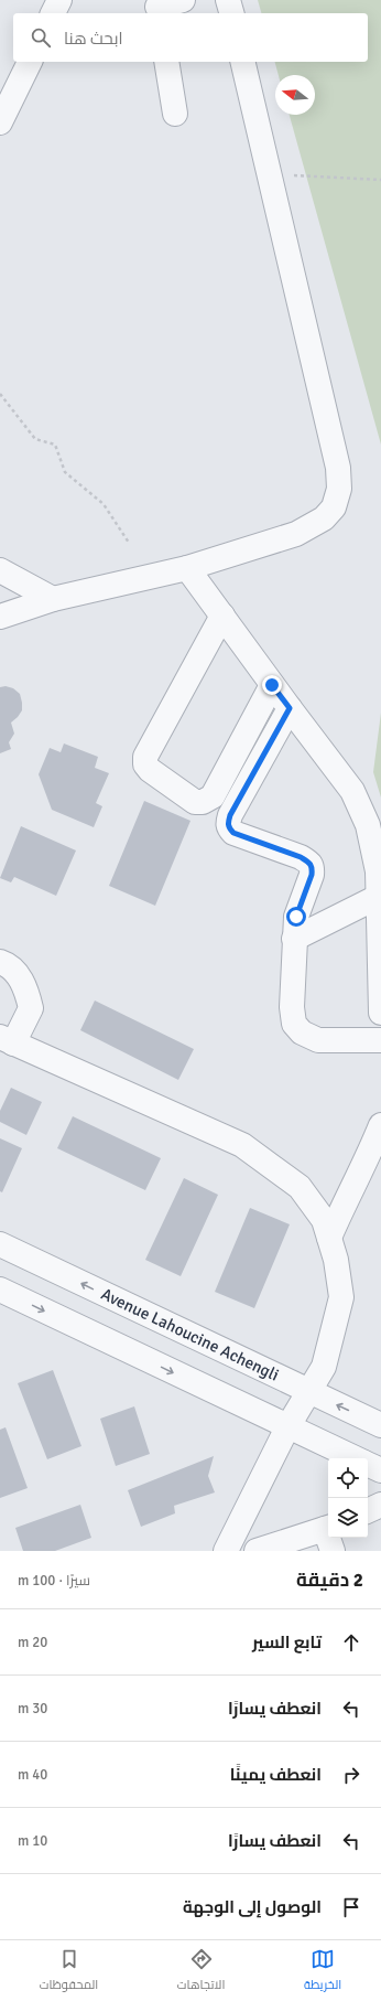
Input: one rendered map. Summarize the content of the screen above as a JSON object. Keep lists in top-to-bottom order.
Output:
{
  "streets": {
    "street": ["Avenue Lahoucine Achengli"]
  },
  "north": "left",
  "page": {
    "search": "ابحث هنا",
    "heading": ["2 دقيقة", "سيرًا · 100 m"],
    "list": [
      ["تابع السير", "20 m"],
      ["انعطف يسارًا", "30 m"],
      ["انعطف يمينًا", "40 m"],
      ["انعطف يسارًا", "10 m"],
      "الوصول إلى الوجهة"
    ],
    "nav": ["الخريطة", "الاتجاهات", "المحفوظات"]
  }
}
